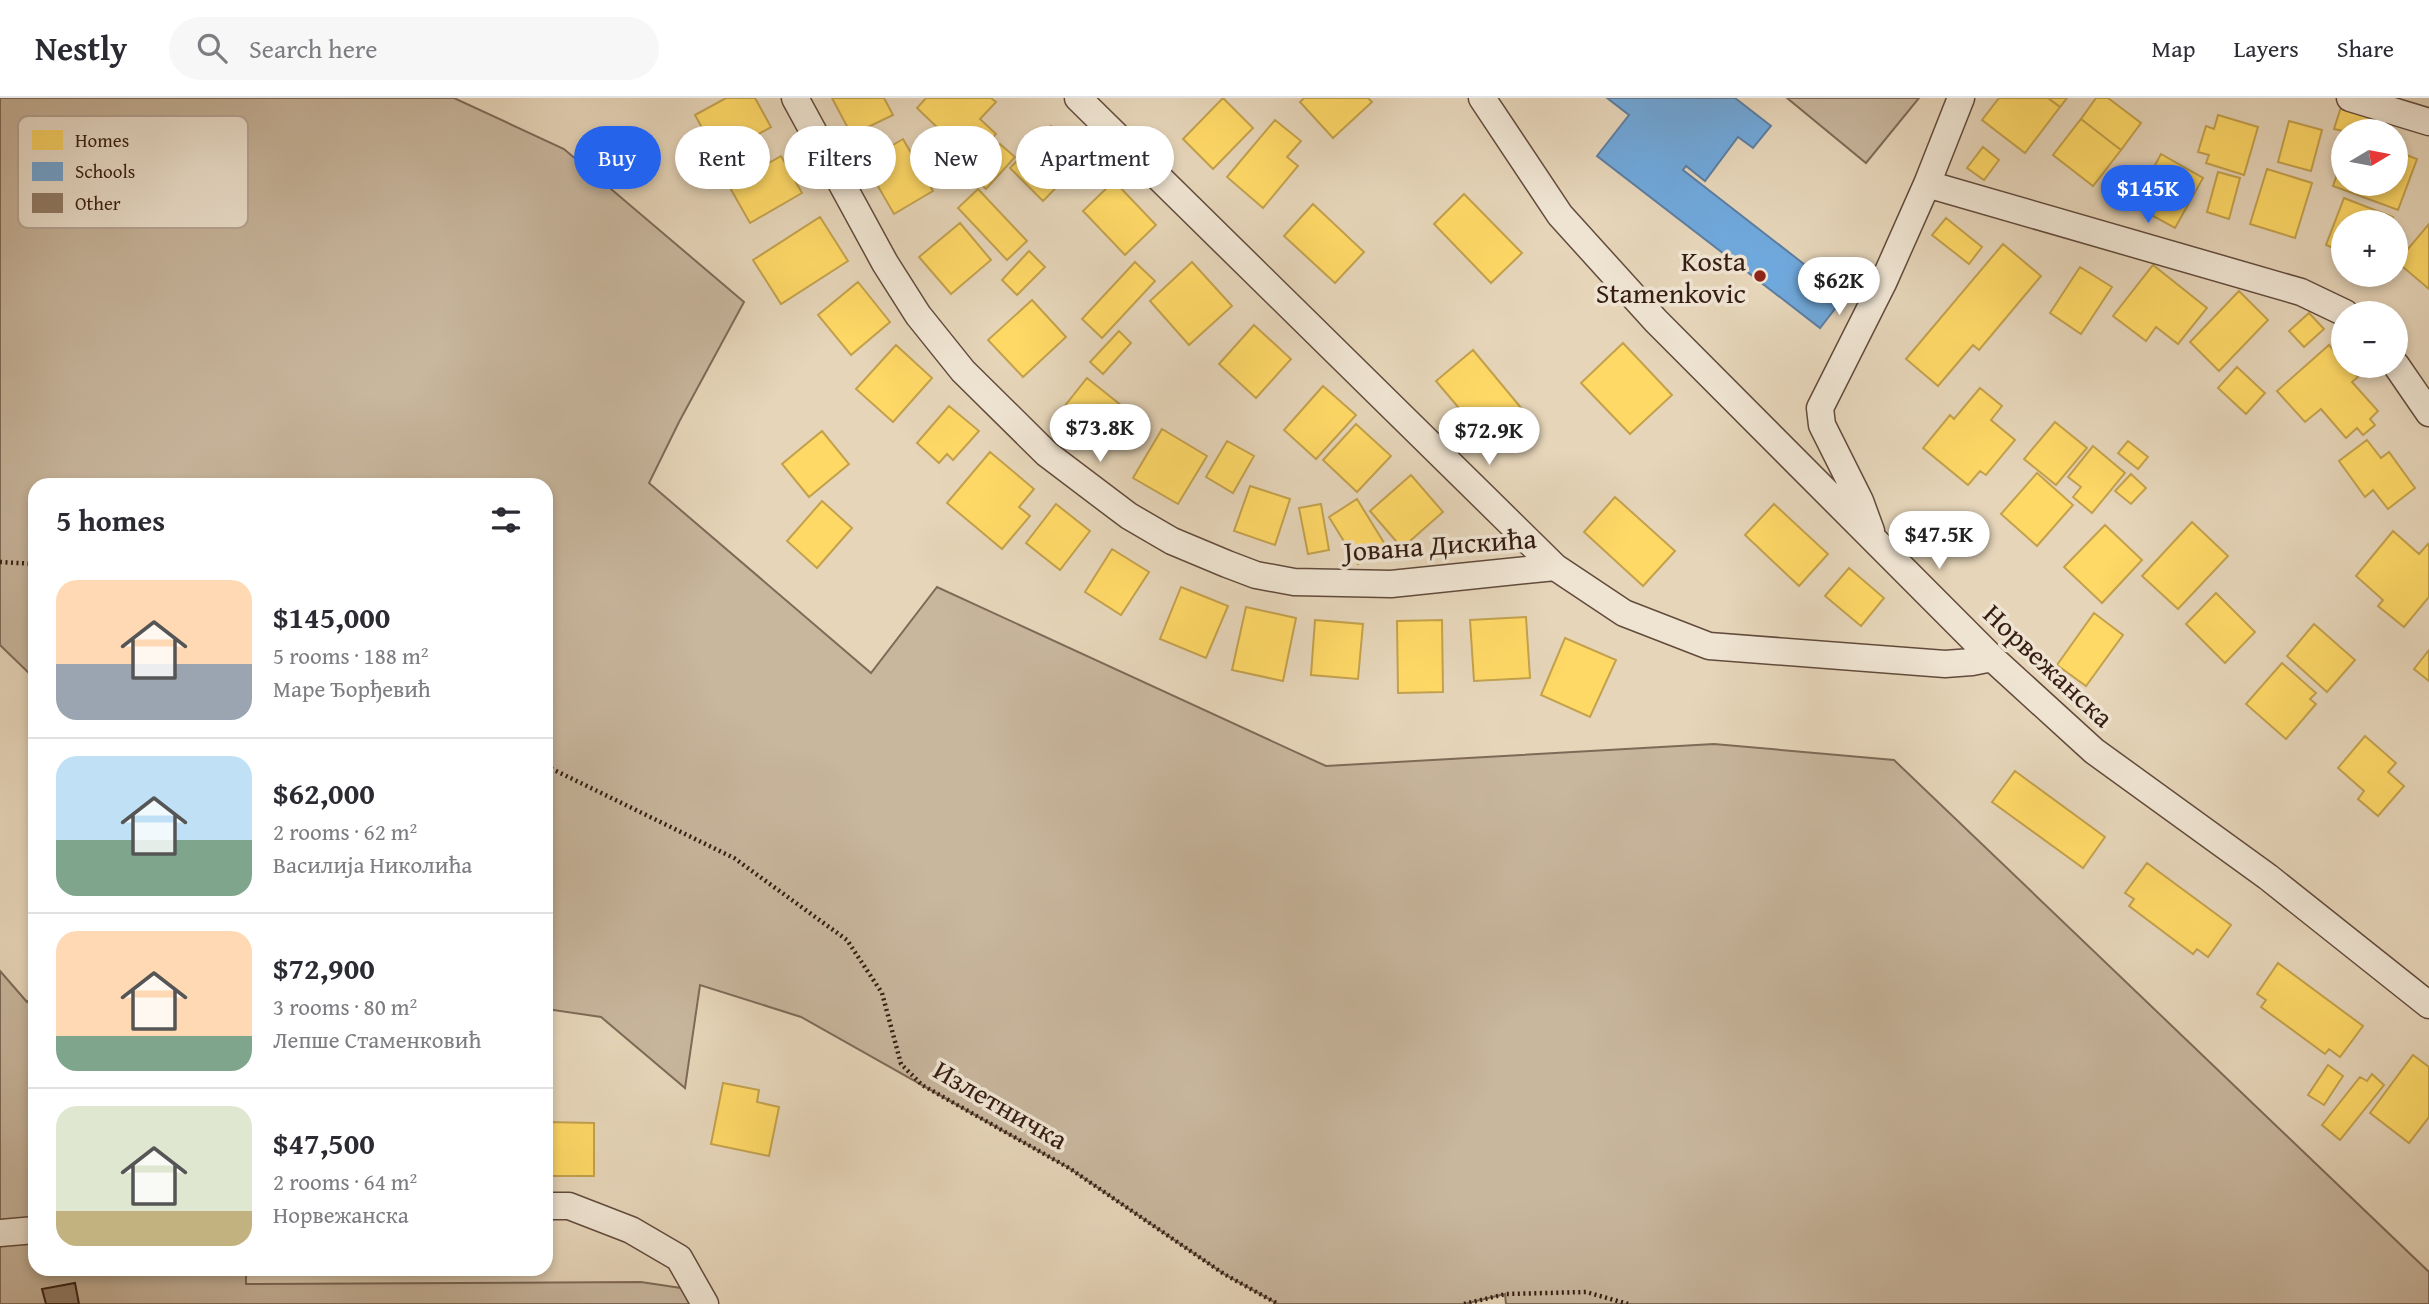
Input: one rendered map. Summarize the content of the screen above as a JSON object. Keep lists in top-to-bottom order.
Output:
{
  "streets": {
    "street": ["Јована Дискића", "Норвежанска"],
    "path": ["Излетничка"]
  },
  "places": ["Kosta Stamenkovic"],
  "legend": ["Homes", "Schools", "Other"],
  "north": "right",
  "page": {
    "header": "Nestly",
    "search": "Search here",
    "nav": ["Map", "Layers", "Share"],
    "map_buttons": ["+", "−"],
    "chip": [
      "Buy",
      "Rent",
      "Filters",
      "New",
      "Apartment"
    ],
    "price": [
      "$145K",
      "$62K",
      "$73.8K",
      "$72.9K",
      "$47.5K"
    ],
    "heading": "5 homes",
    "list": [
      {
        "name": "$145,000",
        "note": "5 rooms · 188 m² · Маре Ђорђевић"
      },
      {
        "name": "$62,000",
        "note": "2 rooms · 62 m² · Василија Николића"
      },
      {
        "name": "$72,900",
        "note": "3 rooms · 80 m² · Лепше Стаменковић"
      },
      {
        "name": "$47,500",
        "note": "2 rooms · 64 m² · Норвежанска"
      }
    ]
  }
}
